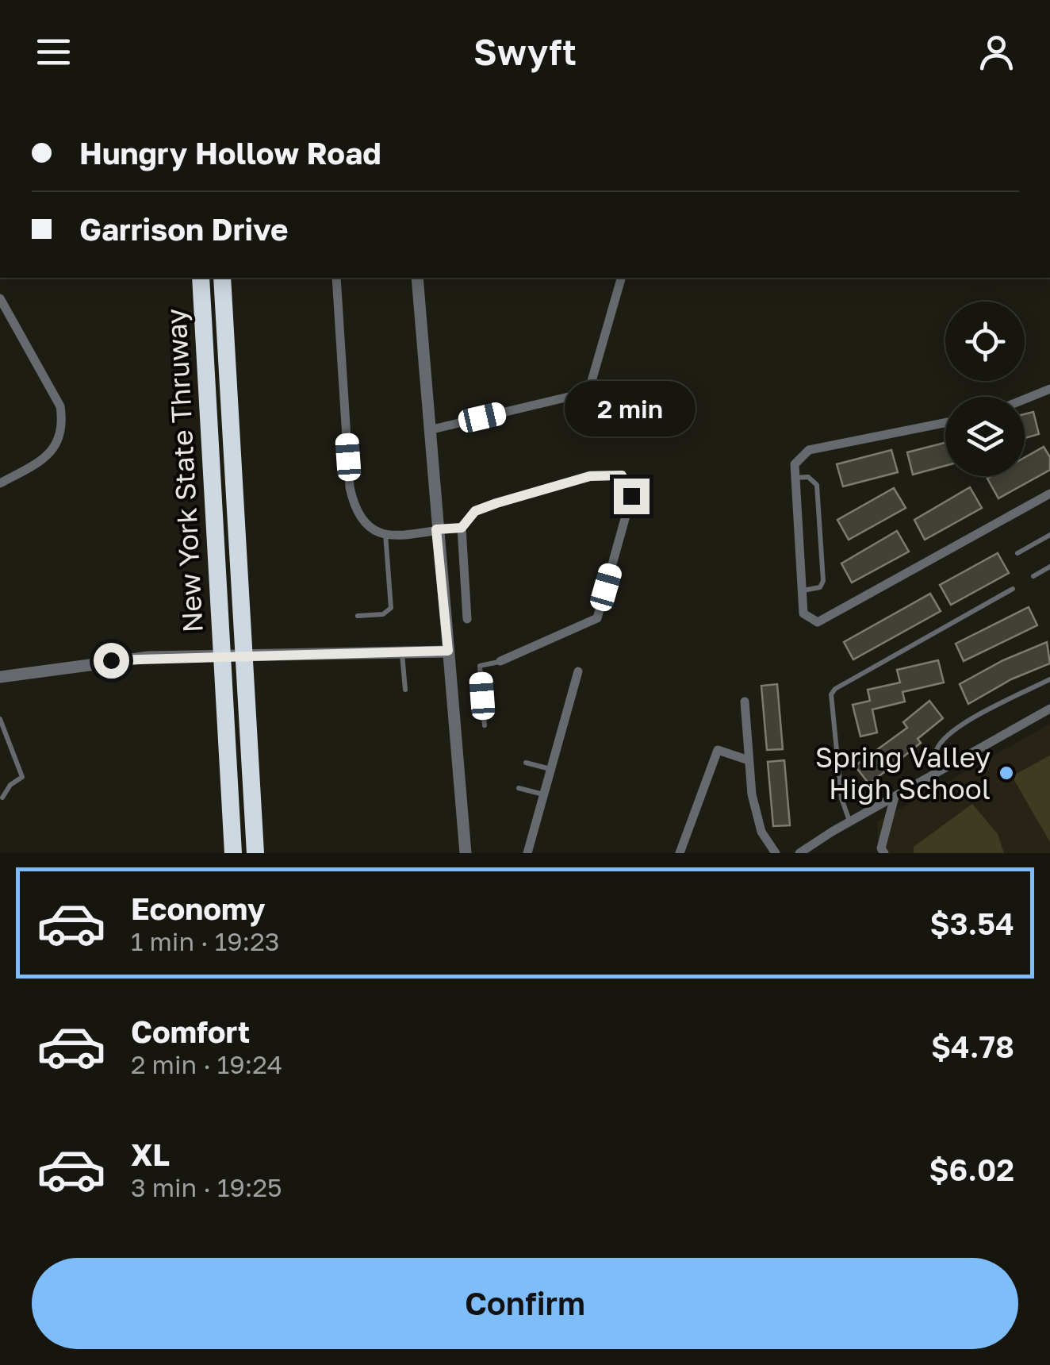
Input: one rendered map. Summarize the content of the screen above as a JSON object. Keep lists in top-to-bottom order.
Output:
{
  "streets": {
    "highway": ["New York State Thruway"]
  },
  "places": ["Spring Valley High School"],
  "page": {
    "header": "Swyft",
    "banner": ["Hungry Hollow Road", "Garrison Drive"],
    "bubble": "2 min",
    "list": [
      {
        "name": "Economy",
        "note": "1 min · 19:23",
        "value": "$3.54"
      },
      {
        "name": "Comfort",
        "note": "2 min · 19:24",
        "value": "$4.78"
      },
      {
        "name": "XL",
        "note": "3 min · 19:25",
        "value": "$6.02"
      }
    ],
    "buttons": "Confirm"
  }
}
